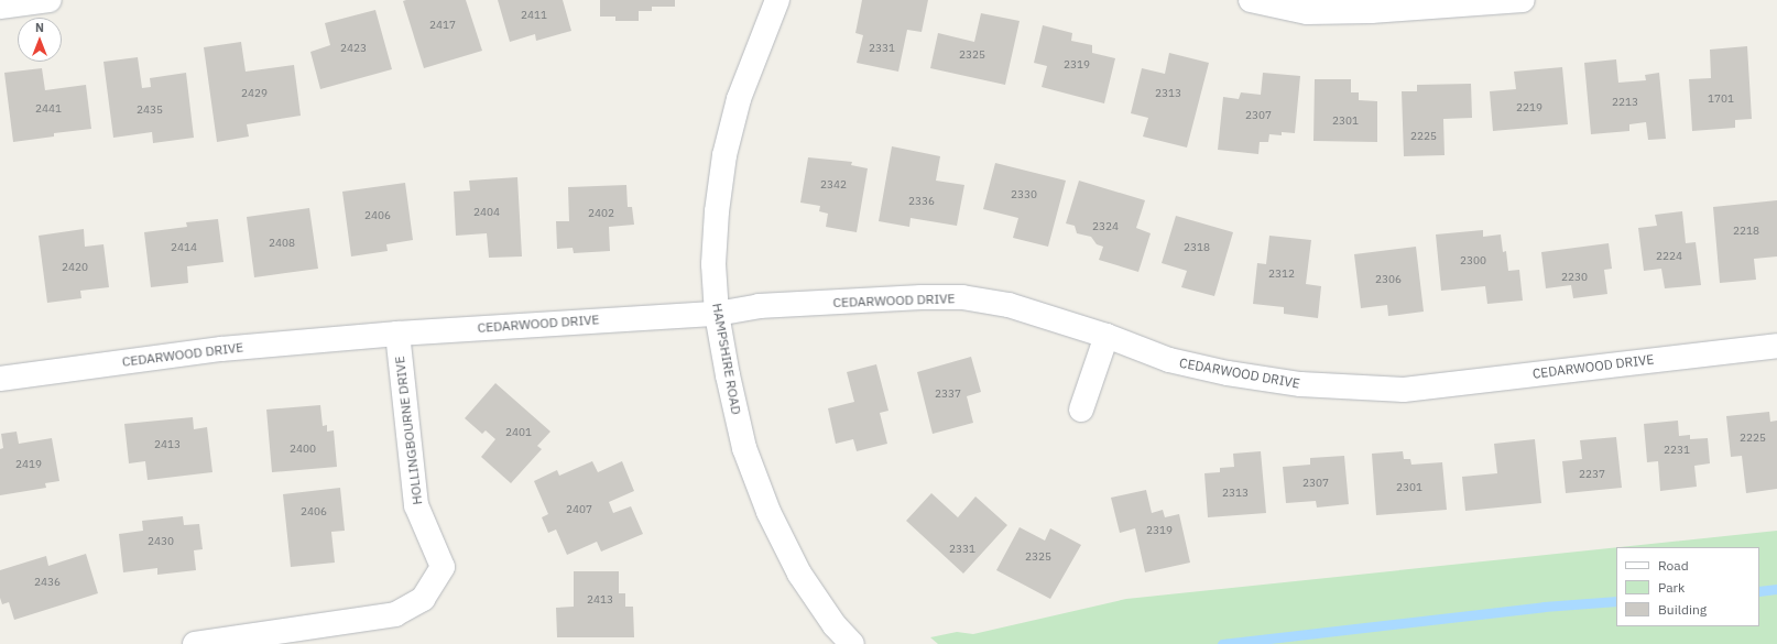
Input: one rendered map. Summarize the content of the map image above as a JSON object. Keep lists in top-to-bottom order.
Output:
{
  "streets": {
    "street": ["CEDARWOOD DRIVE", "HAMPSHIRE ROAD", "HOLLINGBOURNE DRIVE"]
  },
  "crossings": [
    ["CEDARWOOD DRIVE", "HAMPSHIRE ROAD"],
    ["CEDARWOOD DRIVE", "HOLLINGBOURNE DRIVE"]
  ],
  "house_numbers": [
    "2411",
    "2417",
    "2423",
    "2331",
    "2325",
    "2319",
    "2429",
    "2313",
    "1701",
    "2213",
    "2219",
    "2441",
    "2435",
    "2307",
    "2301",
    "2225",
    "2342",
    "2330",
    "2336",
    "2404",
    "2402",
    "2406",
    "2324",
    "2218",
    "2408",
    "2414",
    "2318",
    "2224",
    "2300",
    "2420",
    "2312",
    "2230",
    "2306",
    "2337",
    "2401",
    "2225",
    "2413",
    "2400",
    "2231",
    "2419",
    "2237",
    "2307",
    "2301",
    "2313",
    "2407",
    "2406",
    "2319",
    "2430",
    "2331",
    "2325",
    "2436",
    "2413"
  ],
  "legend": ["Road", "Park", "Building"],
  "north": "top"
}
